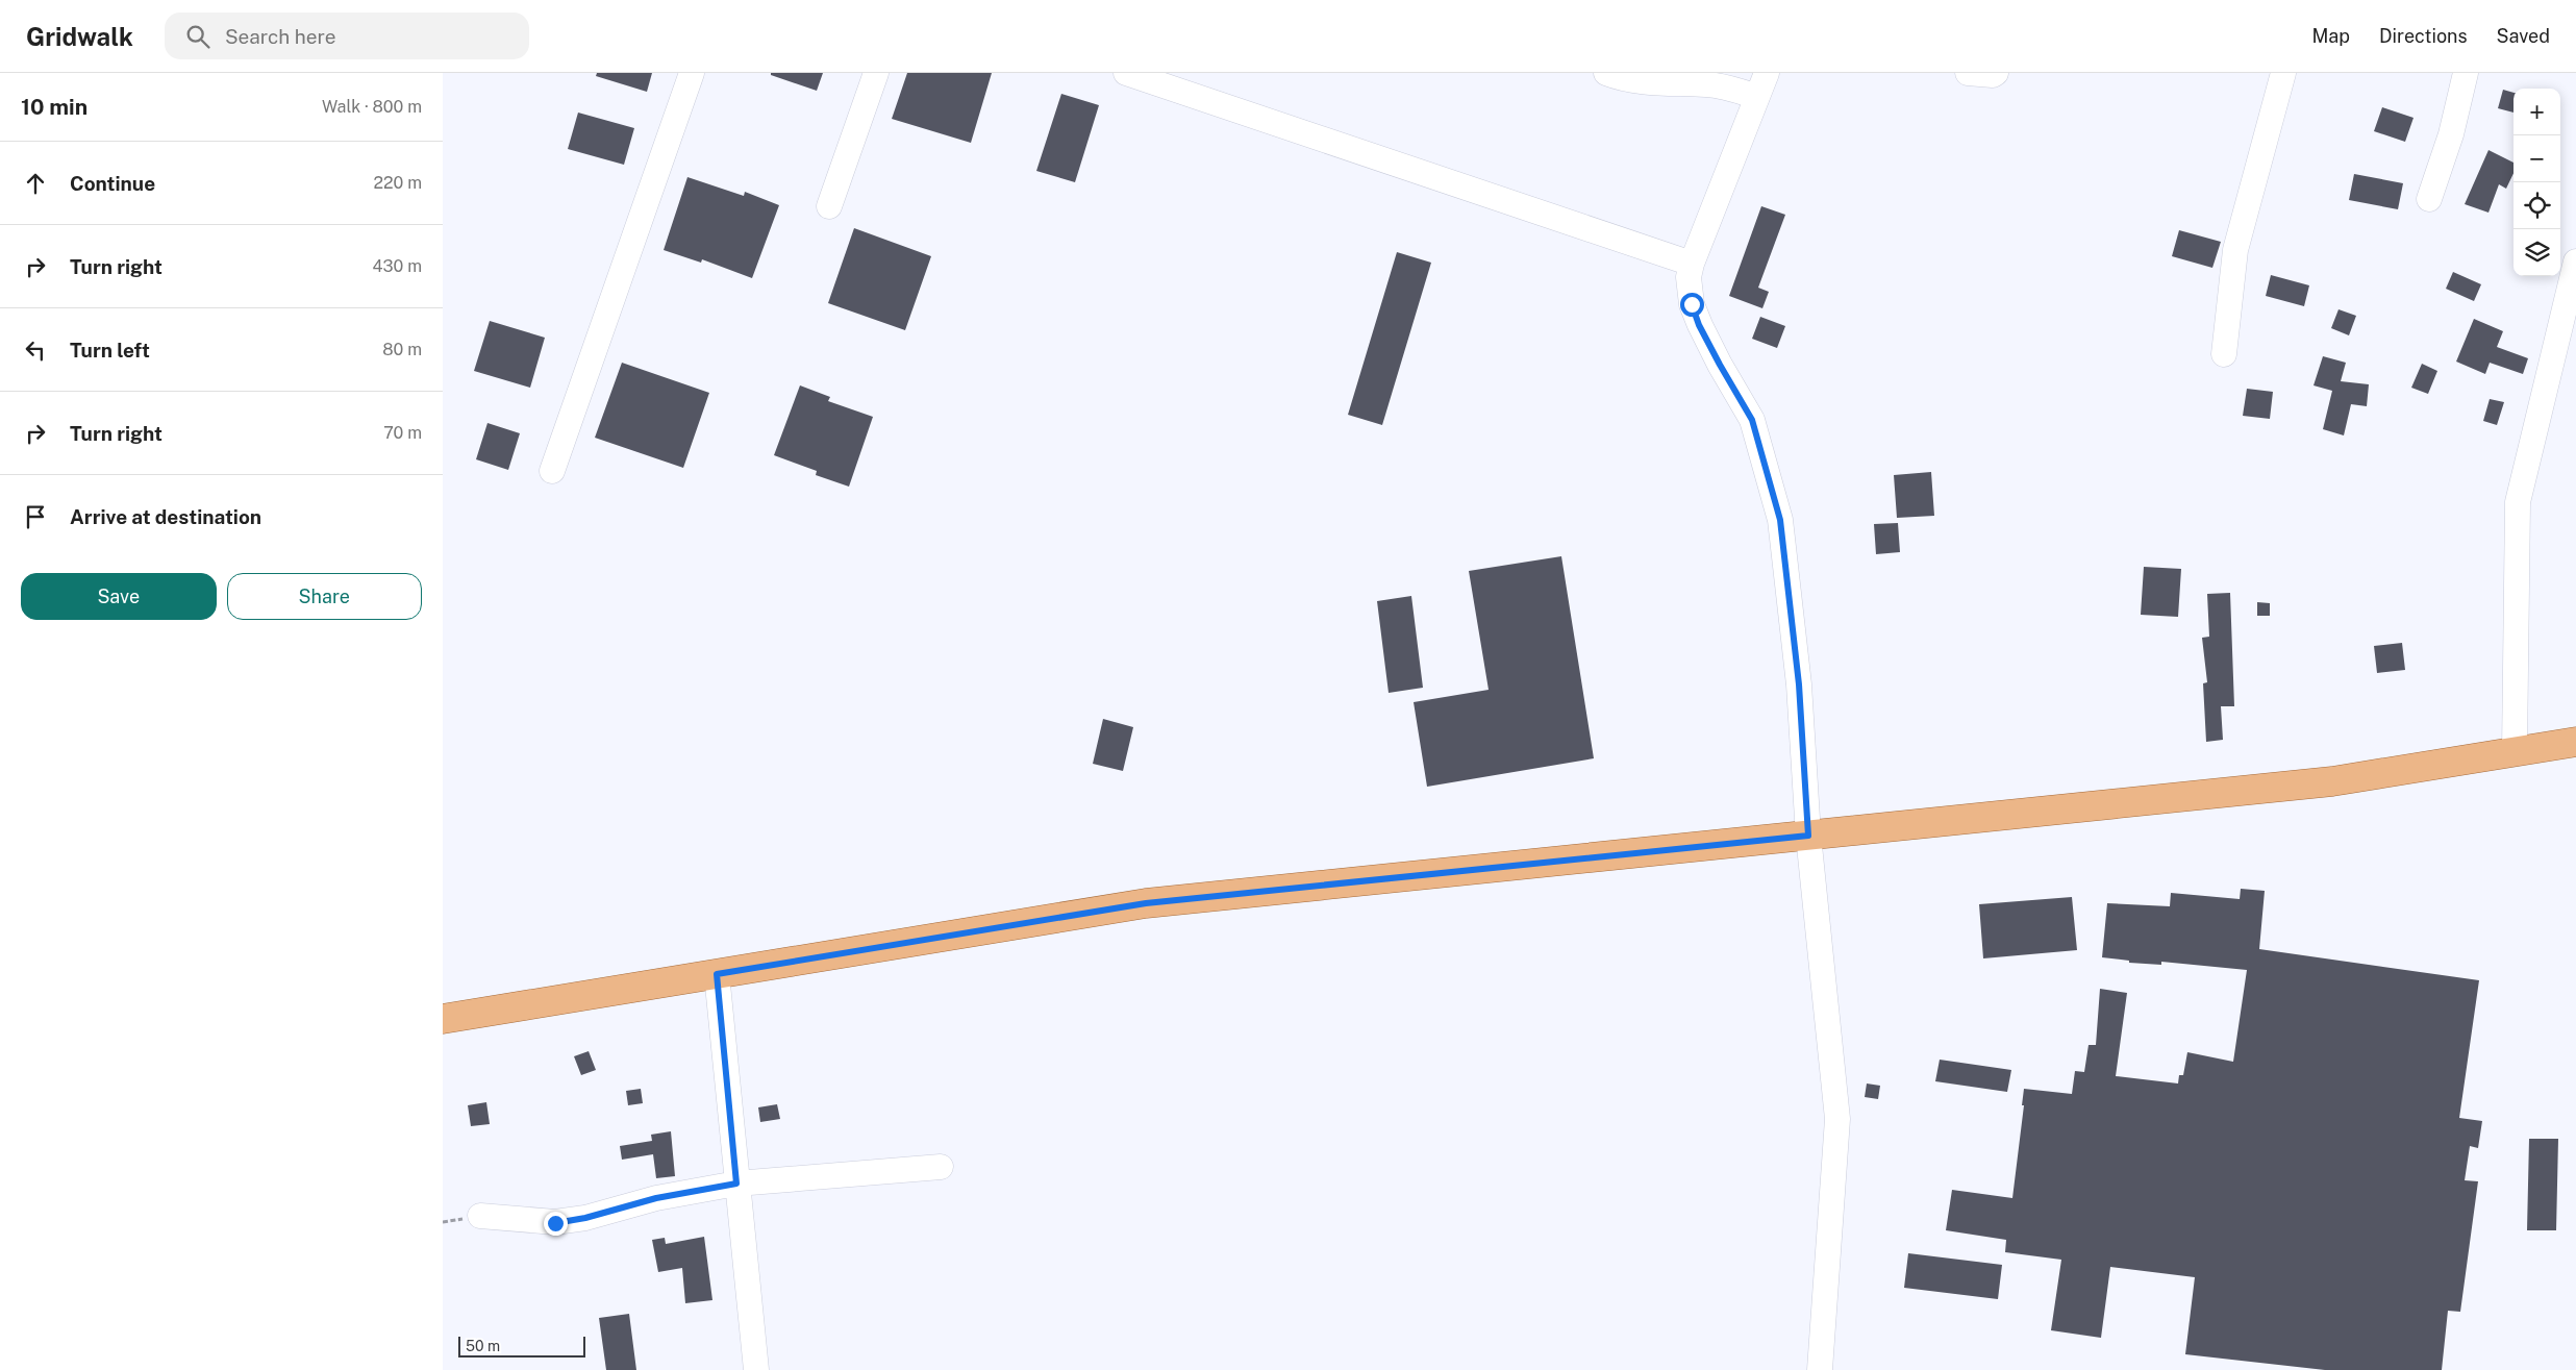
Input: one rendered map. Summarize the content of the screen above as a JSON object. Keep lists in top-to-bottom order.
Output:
{
  "scale_bar": "50 m",
  "page": {
    "header": "Gridwalk",
    "search": "Search here",
    "nav": ["Map", "Directions", "Saved"],
    "heading": ["10 min", "Walk · 800 m"],
    "map_buttons": ["+", "−"],
    "list": [
      ["Continue", "220 m"],
      ["Turn right", "430 m"],
      ["Turn left", "80 m"],
      ["Turn right", "70 m"],
      "Arrive at destination"
    ],
    "buttons": ["Save", "Share"],
    "scale": "50 m"
  }
}
